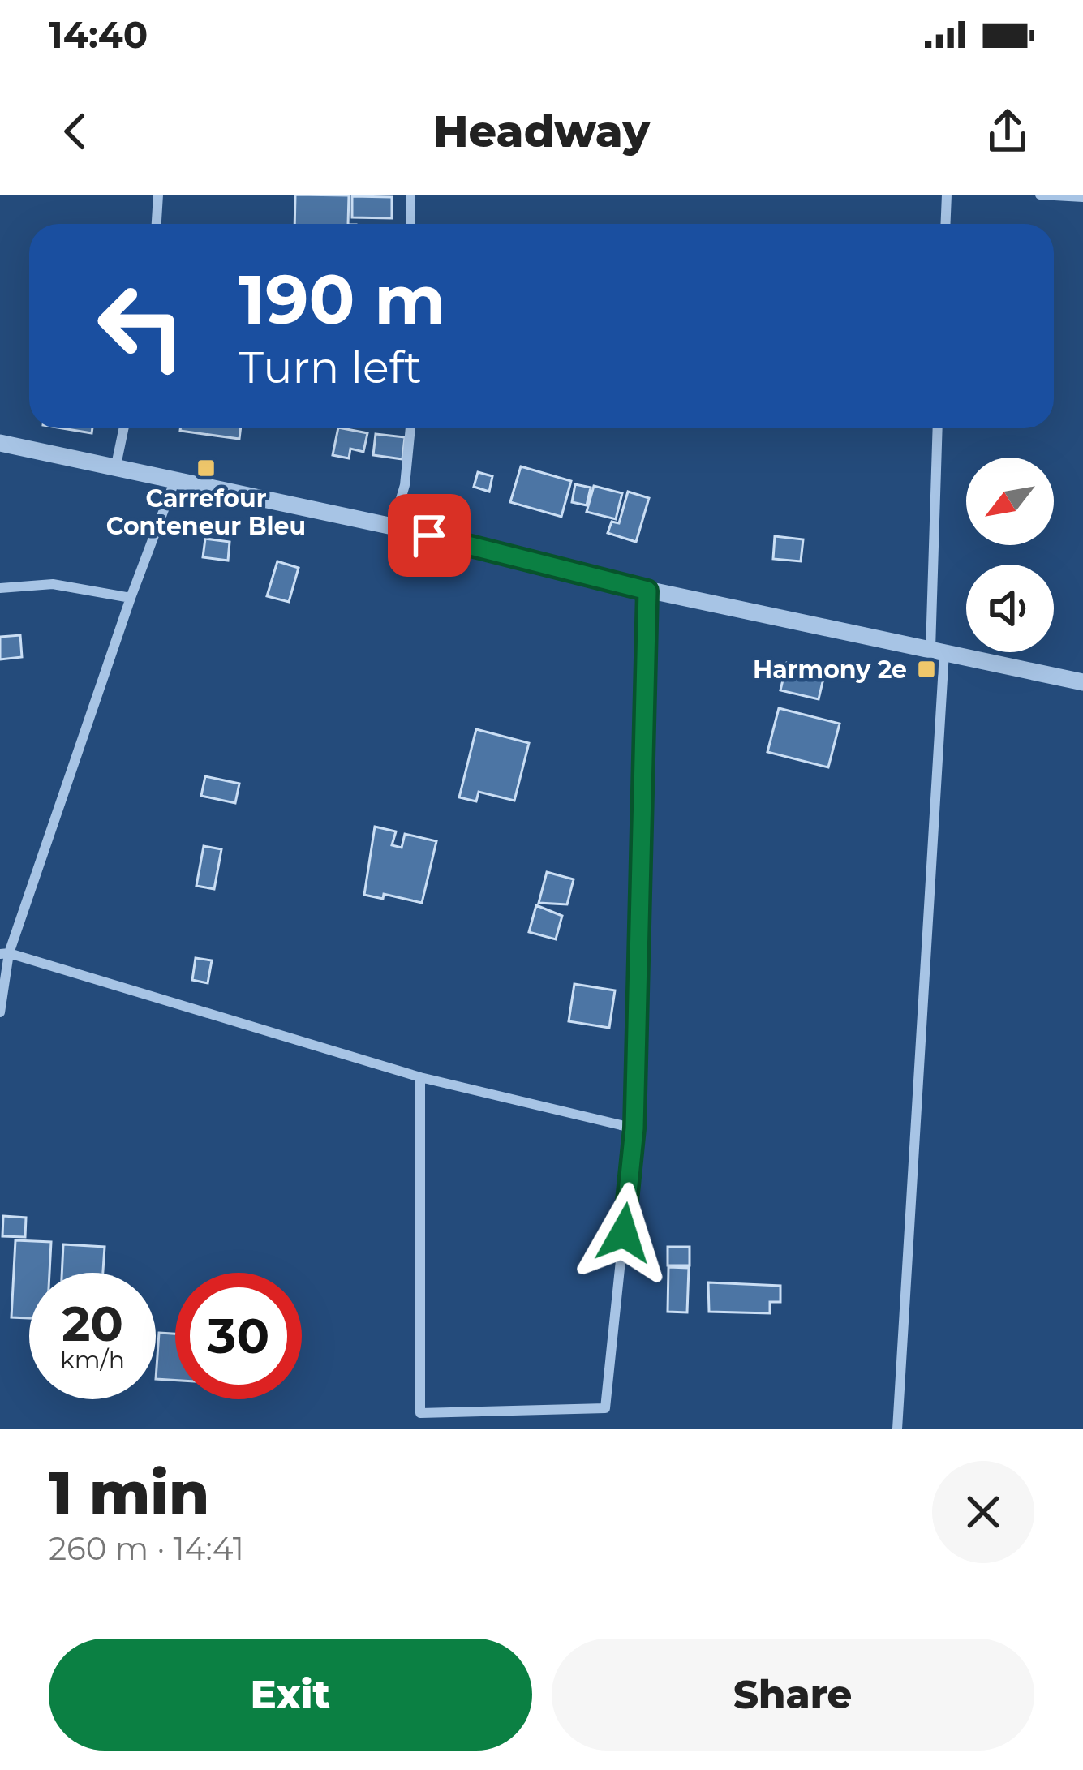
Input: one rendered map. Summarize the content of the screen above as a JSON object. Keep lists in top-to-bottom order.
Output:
{
  "places": {
    "transit": ["Carrefour Conteneur Bleu", "Harmony 2e"]
  },
  "north": "bottom left",
  "page": {
    "status": "14:40",
    "header": "Headway",
    "turn": ["190 m", "Turn left"],
    "speed": "20 km/h",
    "limit": "30",
    "heading": ["1 min", "260 m · 14:41"],
    "buttons": ["Exit", "Share"]
  }
}
